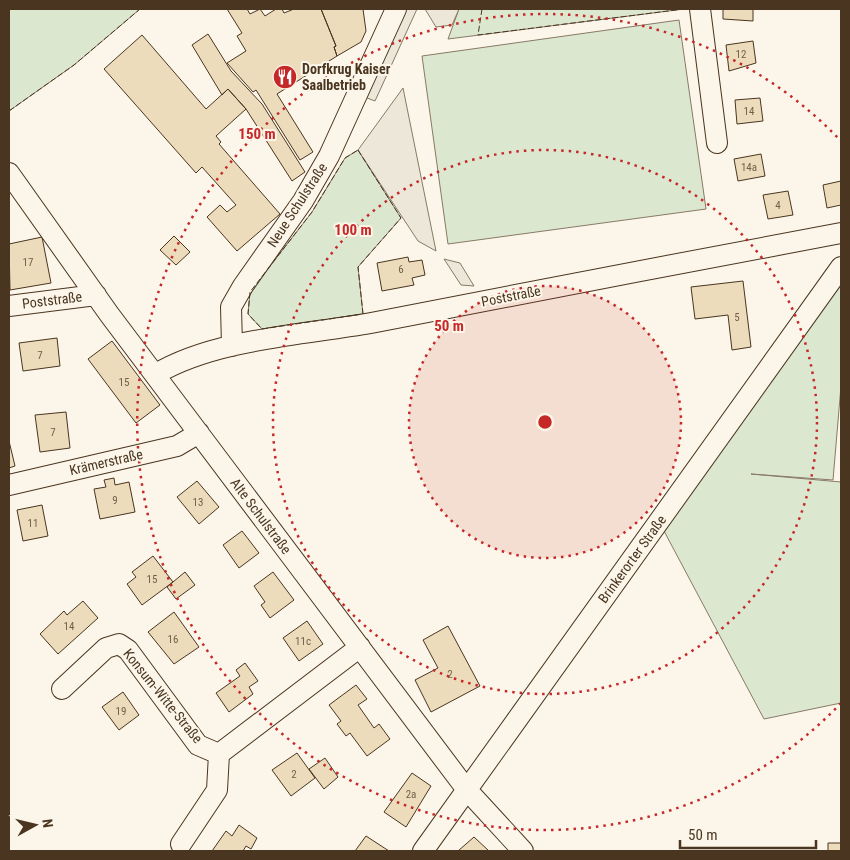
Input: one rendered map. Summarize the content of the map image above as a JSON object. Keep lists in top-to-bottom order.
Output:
{
  "streets": {
    "street": [
      "Neue Schulstraße",
      "Poststraße",
      "Krämerstraße",
      "Alte Schulstraße",
      "Brinkerorter Straße",
      "Konsum-Witte-Straße"
    ]
  },
  "crossings": [
    ["Neue Schulstraße", "Poststraße"],
    ["Poststraße", "Alte Schulstraße"],
    ["Krämerstraße", "Alte Schulstraße"],
    ["Alte Schulstraße", "Brinkerorter Straße"]
  ],
  "places": {
    "restaurant": ["Dorfkrug Kaiser Saalbetrieb"]
  },
  "house_numbers": [
    "12",
    "14",
    "14a",
    "4",
    "17",
    "6",
    "5",
    "7",
    "15",
    "7",
    "9",
    "13",
    "11",
    "15",
    "14",
    "16",
    "11c",
    "2",
    "19",
    "2",
    "2a"
  ],
  "scale_bar": "50 m",
  "north": "right",
  "rings": ["150 m", "100 m", "50 m"]
}
